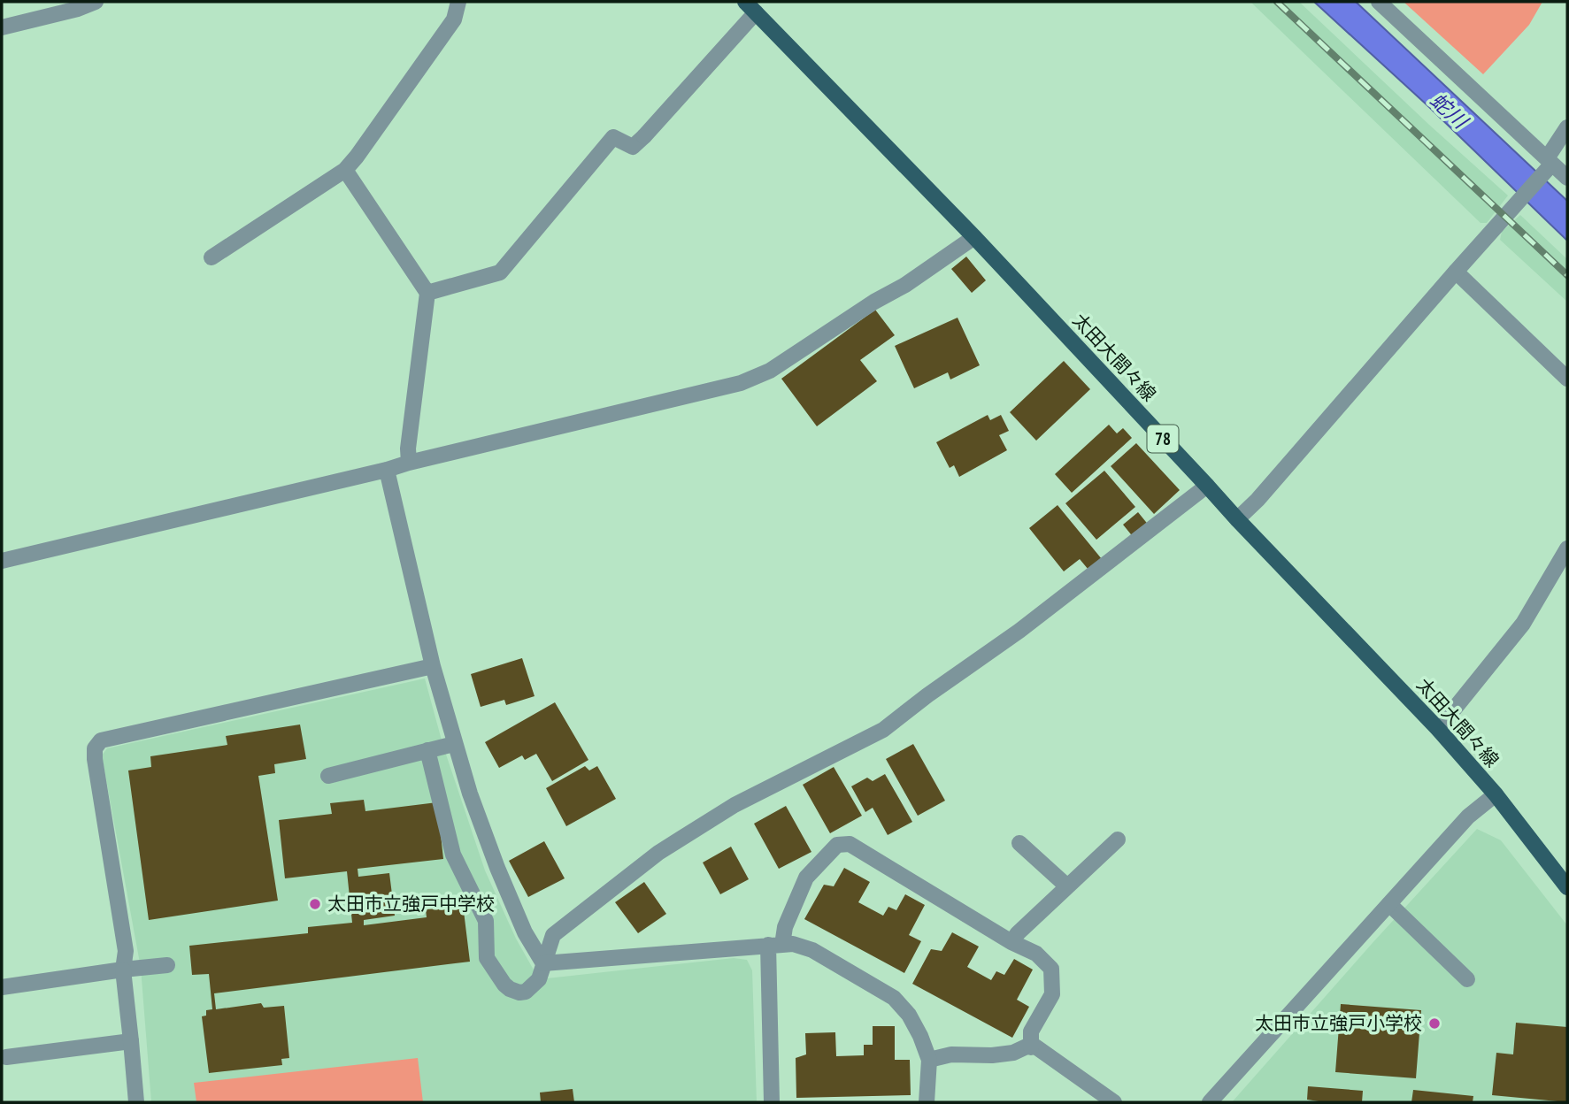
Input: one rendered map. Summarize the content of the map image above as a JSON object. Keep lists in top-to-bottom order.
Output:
{
  "streets": {
    "main road": ["太田大間々線", "78"]
  },
  "water": ["蛇川"],
  "places": ["太田市立強戸中学校", "太田市立強戸小学校"]
}
